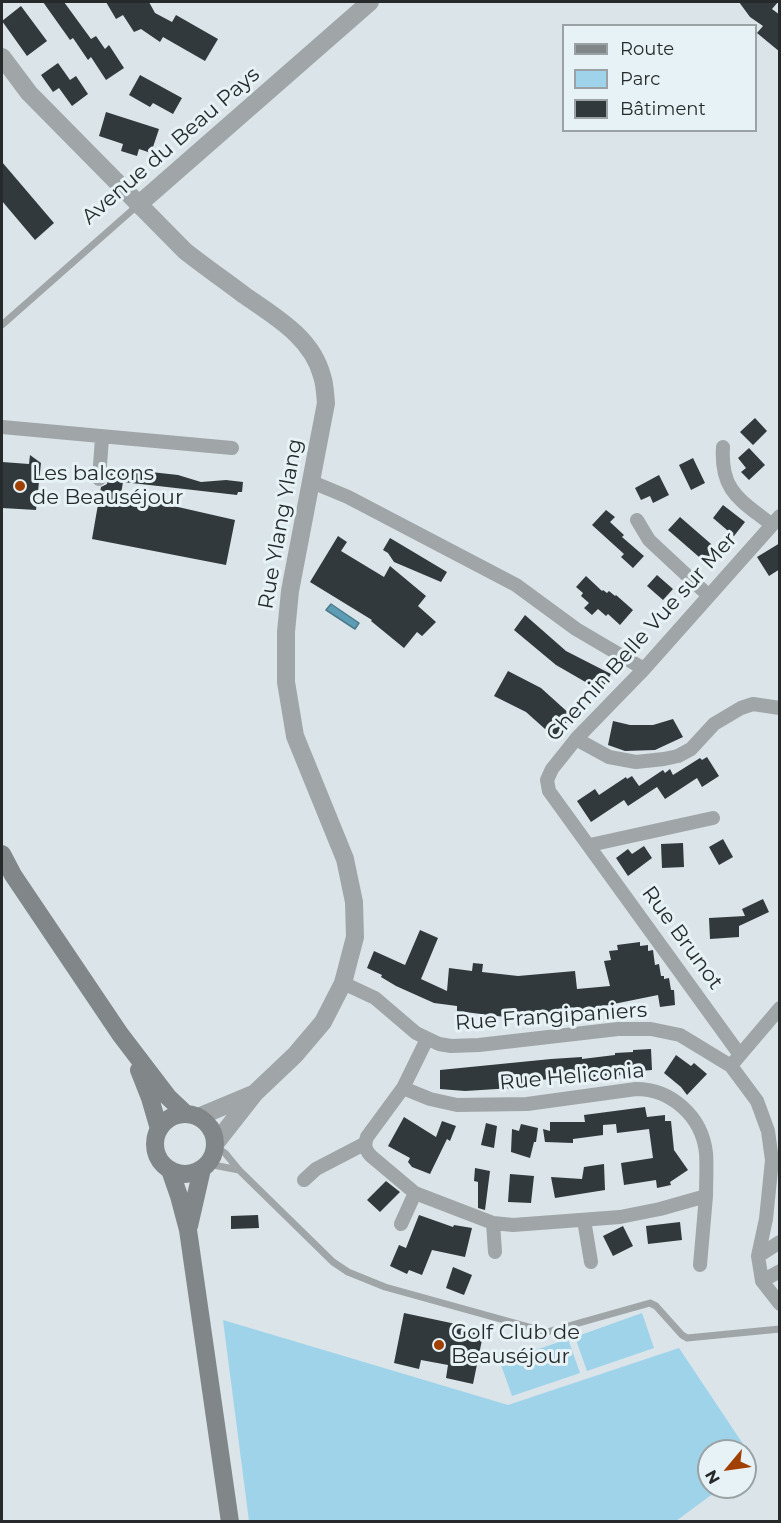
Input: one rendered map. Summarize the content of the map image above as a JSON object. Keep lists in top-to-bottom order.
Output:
{
  "streets": {
    "street": [
      "Avenue du Beau Pays",
      "Rue Ylang Ylang",
      "Chemin Belle Vue sur Mer",
      "Rue Brunot",
      "Rue Frangipaniers",
      "Rue Heliconia"
    ]
  },
  "crossings": [
    ["Avenue du Beau Pays", "Rue Ylang Ylang"],
    ["Rue Ylang Ylang", "Rue Frangipaniers"],
    ["Chemin Belle Vue sur Mer", "Rue Brunot"],
    ["Rue Brunot", "Rue Frangipaniers"]
  ],
  "places": ["Les balcons de Beauséjour", "Golf Club de Beauséjour"],
  "legend": ["Route", "Parc", "Bâtiment"],
  "north": "bottom left"
}
